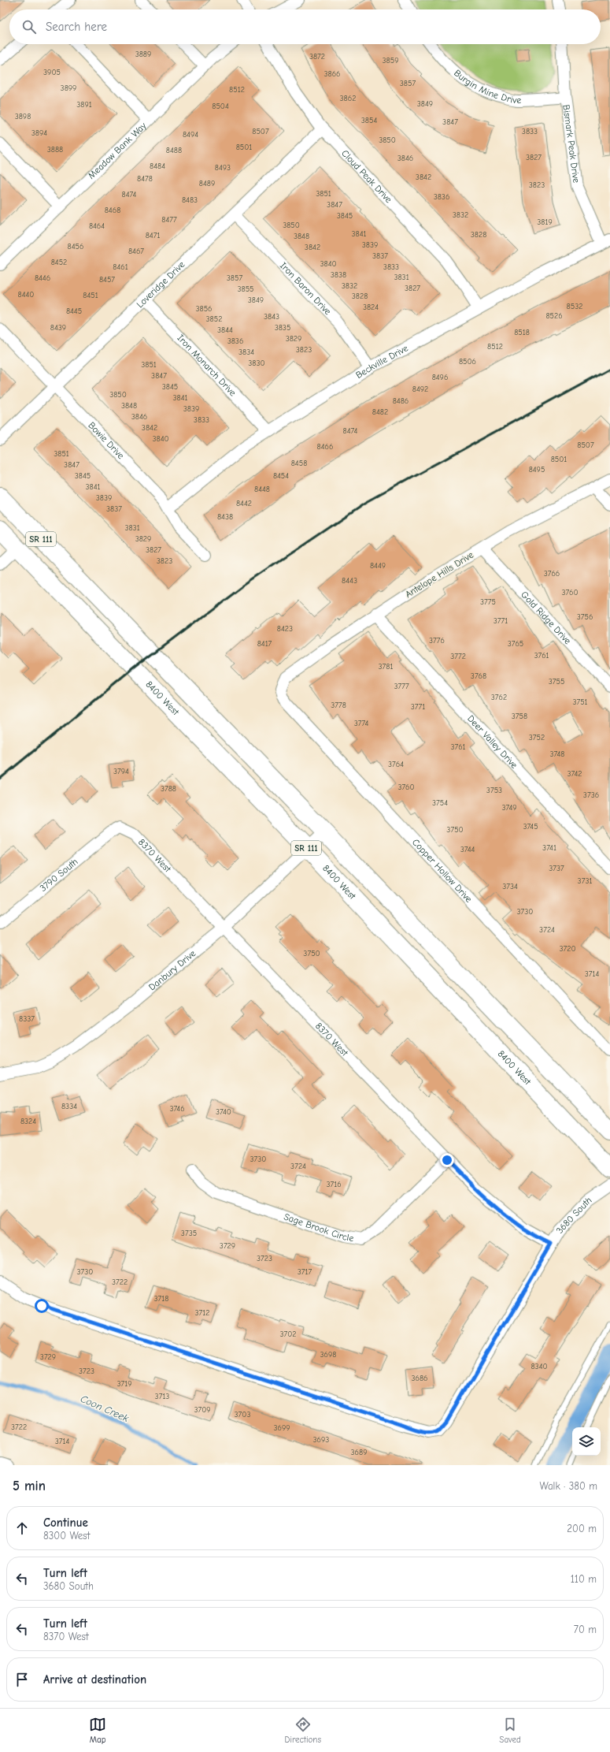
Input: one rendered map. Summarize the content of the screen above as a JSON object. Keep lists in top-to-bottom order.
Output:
{
  "streets": {
    "main road": ["SR 111", "8400 West"],
    "street": [
      "Burgin Mine Drive",
      "Bismark Peak Drive",
      "Meadow Bank Way",
      "Cloud Peak Drive",
      "Loveridge Drive",
      "Iron Baron Drive",
      "Beckville Drive",
      "Iron Monarch Drive",
      "Bowie Drive",
      "Antelope Hills Drive",
      "Gold Ridge Drive",
      "Deer Valley Drive",
      "8370 West",
      "Copper Hollow Drive",
      "3790 South",
      "Danbury Drive",
      "3680 South",
      "Sage Brook Circle"
    ]
  },
  "crossings": [
    ["Burgin Mine Drive", "Bismark Peak Drive"],
    ["Bismark Peak Drive", "Beckville Drive"],
    ["Cloud Peak Drive", "Loveridge Drive"],
    ["Cloud Peak Drive", "Beckville Drive"],
    ["Loveridge Drive", "Iron Baron Drive"],
    ["Loveridge Drive", "Iron Monarch Drive"],
    ["Loveridge Drive", "Bowie Drive"],
    ["Iron Baron Drive", "Beckville Drive"],
    ["Beckville Drive", "Iron Monarch Drive"],
    ["Beckville Drive", "Bowie Drive"],
    ["SR 111", "Danbury Drive"],
    ["Antelope Hills Drive", "Gold Ridge Drive"],
    ["Antelope Hills Drive", "Deer Valley Drive"],
    ["Antelope Hills Drive", "Copper Hollow Drive"],
    ["8400 West", "Danbury Drive"],
    ["8370 West", "3790 South"],
    ["8370 West", "Danbury Drive"],
    ["8370 West", "3680 South"],
    ["8370 West", "Sage Brook Circle"]
  ],
  "water": ["Coon Creek"],
  "house_numbers": [
    "3889",
    "3872",
    "3859",
    "3905",
    "3866",
    "3857",
    "3899",
    "8512",
    "3862",
    "3849",
    "3891",
    "8504",
    "3898",
    "3854",
    "3847",
    "8507",
    "3833",
    "3894",
    "8494",
    "3850",
    "8501",
    "3888",
    "8488",
    "3827",
    "3846",
    "8484",
    "8493",
    "3842",
    "8478",
    "8489",
    "3823",
    "3851",
    "8474",
    "3836",
    "8483",
    "3847",
    "8468",
    "3832",
    "3845",
    "8477",
    "3819",
    "3850",
    "8464",
    "3841",
    "3828",
    "8471",
    "3848",
    "3839",
    "8456",
    "3842",
    "8467",
    "3837",
    "8452",
    "3840",
    "8461",
    "3833",
    "3838",
    "3831",
    "8446",
    "3857",
    "8457",
    "3832",
    "3827",
    "3855",
    "8440",
    "8451",
    "3828",
    "3849",
    "8532",
    "3824",
    "3856",
    "8445",
    "8526",
    "3843",
    "3852",
    "8439",
    "3835",
    "3844",
    "8518",
    "3829",
    "3836",
    "8512",
    "3823",
    "3834",
    "8506",
    "3830",
    "3851",
    "3847",
    "8496",
    "3845",
    "8492",
    "3850",
    "3841",
    "8486",
    "3848",
    "3839",
    "8482",
    "3846",
    "3833",
    "3842",
    "8474",
    "3840",
    "8507",
    "8466",
    "3851",
    "8501",
    "8458",
    "3847",
    "8495",
    "3845",
    "8454",
    "3841",
    "8448",
    "3839",
    "8442",
    "3837",
    "8438",
    "3831",
    "3829",
    "3827",
    "3823",
    "8449",
    "3766",
    "8443",
    "3760",
    "3775",
    "3756",
    "3771",
    "8423",
    "3776",
    "8417",
    "3765",
    "3761",
    "3772",
    "3781",
    "3768",
    "3755",
    "3777",
    "3762",
    "3751",
    "3778",
    "3771",
    "3758",
    "3774",
    "3752",
    "3761",
    "3748",
    "3764",
    "3794",
    "3742",
    "3760",
    "3788",
    "3753",
    "3736",
    "3754",
    "3749",
    "3745",
    "3750",
    "3741",
    "3744",
    "3737",
    "3731",
    "3734",
    "3730",
    "3724",
    "3720",
    "3750",
    "3714",
    "8337",
    "8334",
    "3746",
    "3740",
    "8324",
    "3730",
    "3724",
    "3716",
    "3735",
    "3729",
    "3723",
    "3730",
    "3717",
    "3722",
    "3718",
    "3712",
    "3702",
    "3698",
    "3729",
    "8340",
    "3723",
    "3686",
    "3719",
    "3713",
    "3709",
    "3703",
    "3722",
    "3699",
    "3693",
    "3714",
    "3689"
  ],
  "page": {
    "search": "Search here",
    "heading": ["5 min", "Walk · 380 m"],
    "list": [
      ["Continue", "8300 West", "200 m"],
      ["Turn left", "3680 South", "110 m"],
      ["Turn left", "8370 West", "70 m"],
      "Arrive at destination"
    ],
    "nav": ["Map", "Directions", "Saved"]
  }
}
